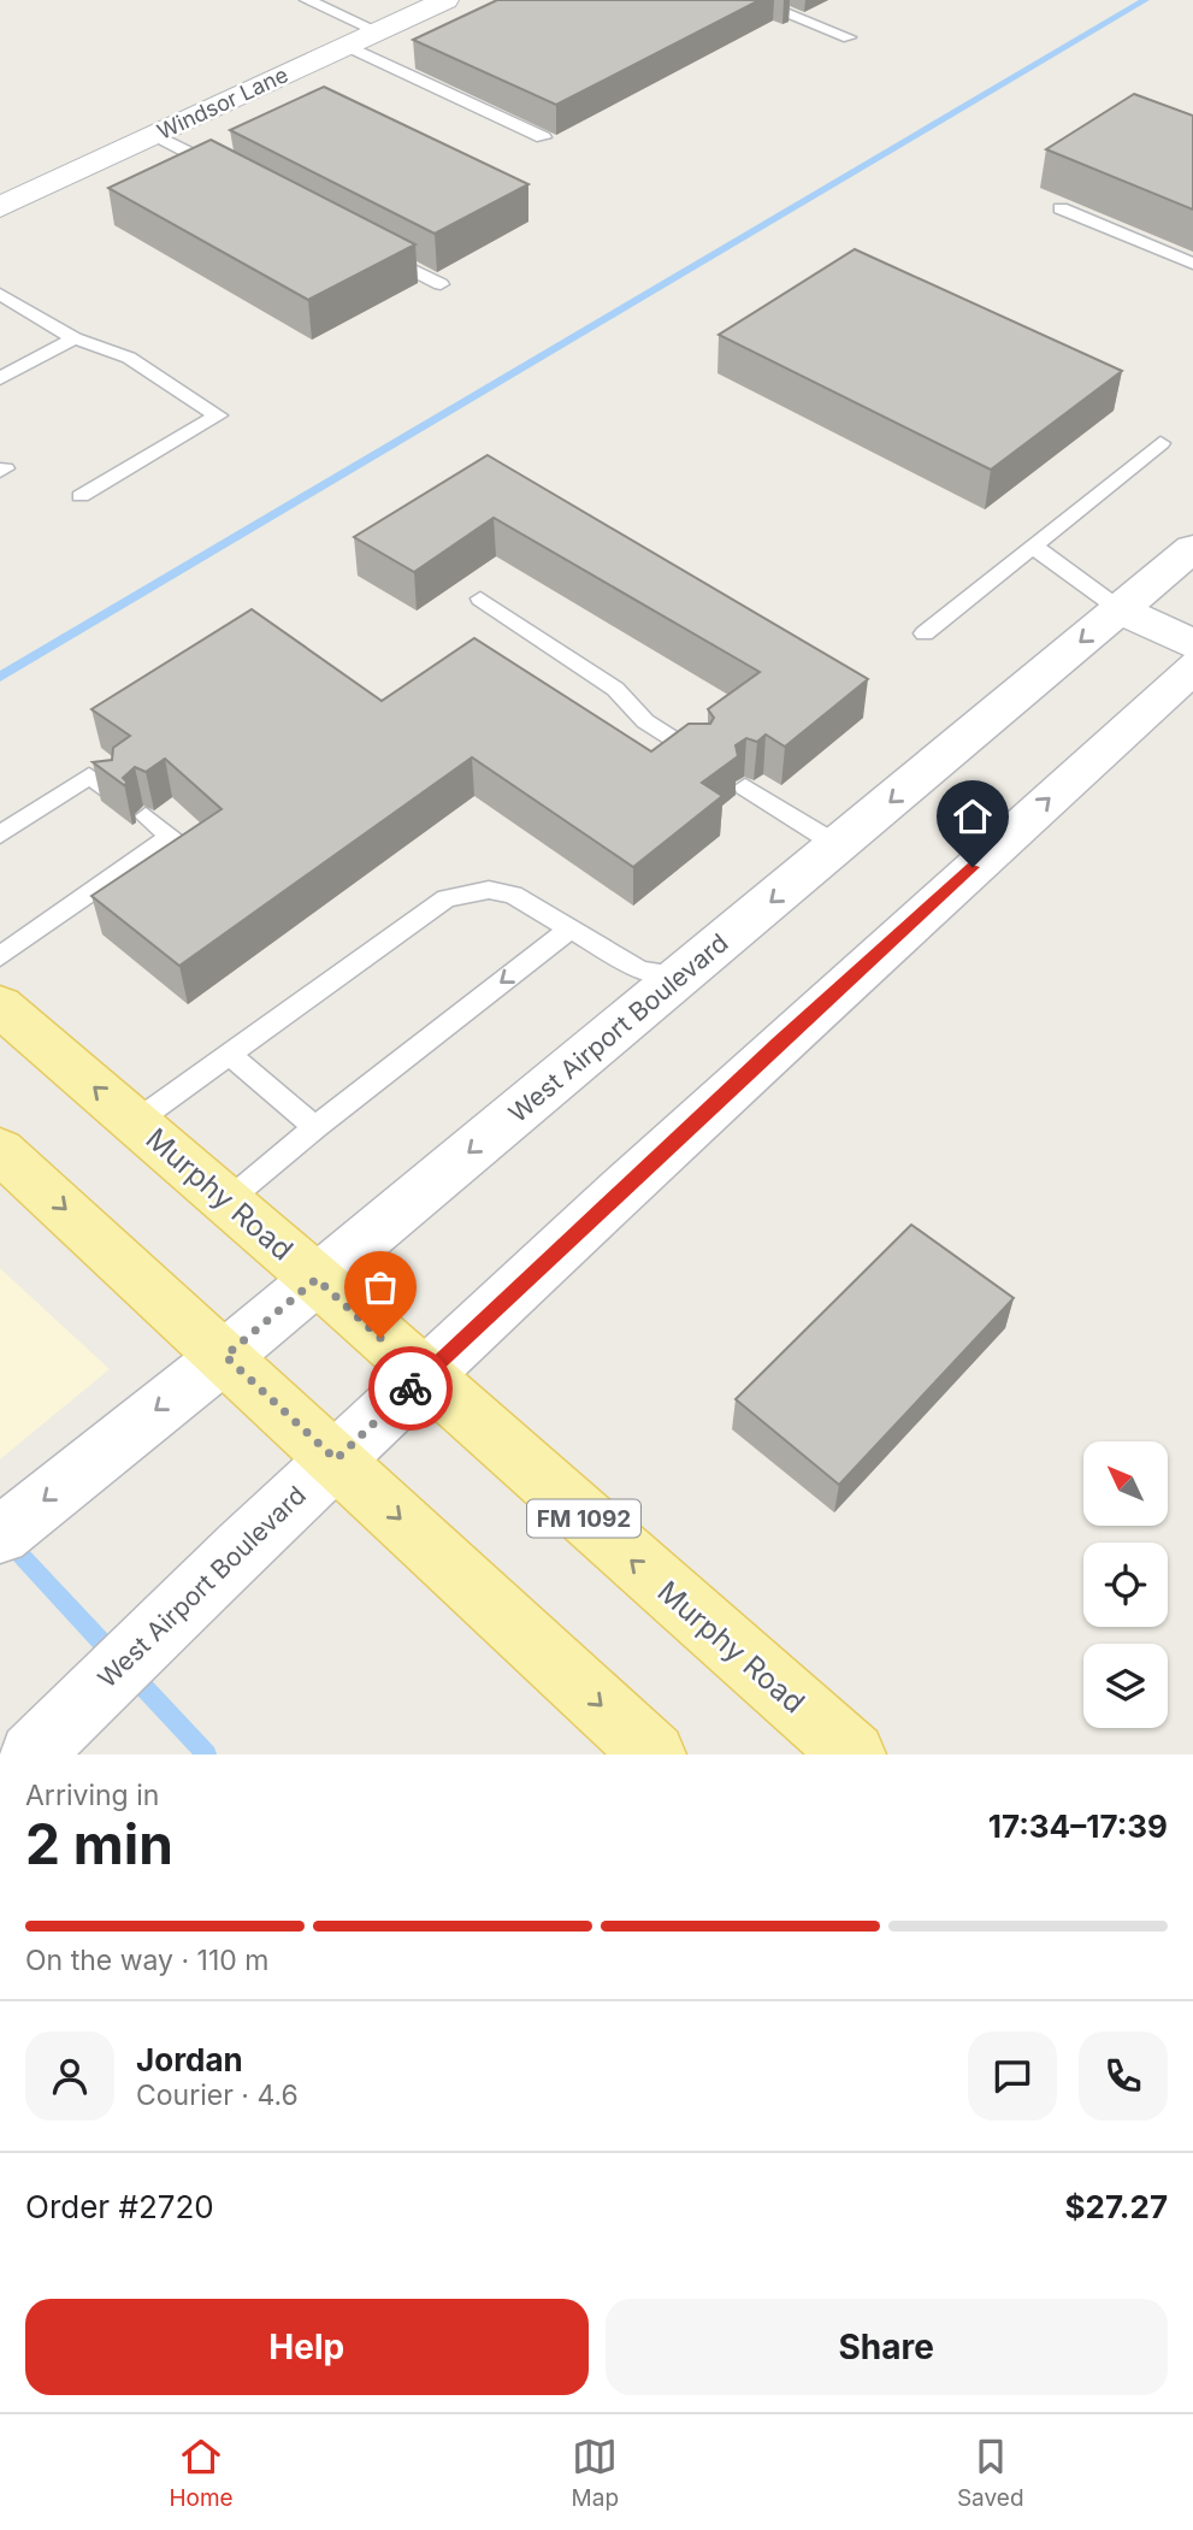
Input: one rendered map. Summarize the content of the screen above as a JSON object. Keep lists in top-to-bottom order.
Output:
{
  "streets": {
    "main road": ["West Airport Boulevard", "Murphy Road", "FM 1092"],
    "street": ["Windsor Lane"]
  },
  "crossings": [
    ["West Airport Boulevard", "Murphy Road"]
  ],
  "north": "top left",
  "page": {
    "heading": ["2 min", "Arriving in", "17:34–17:39"],
    "panel": [
      "Jordan",
      "Courier · 4.6",
      "Order #2720",
      "$27.27"
    ],
    "bar": "On the way · 110 m",
    "buttons": ["Help", "Share"],
    "tabs": ["Home", "Map", "Saved"]
  }
}
